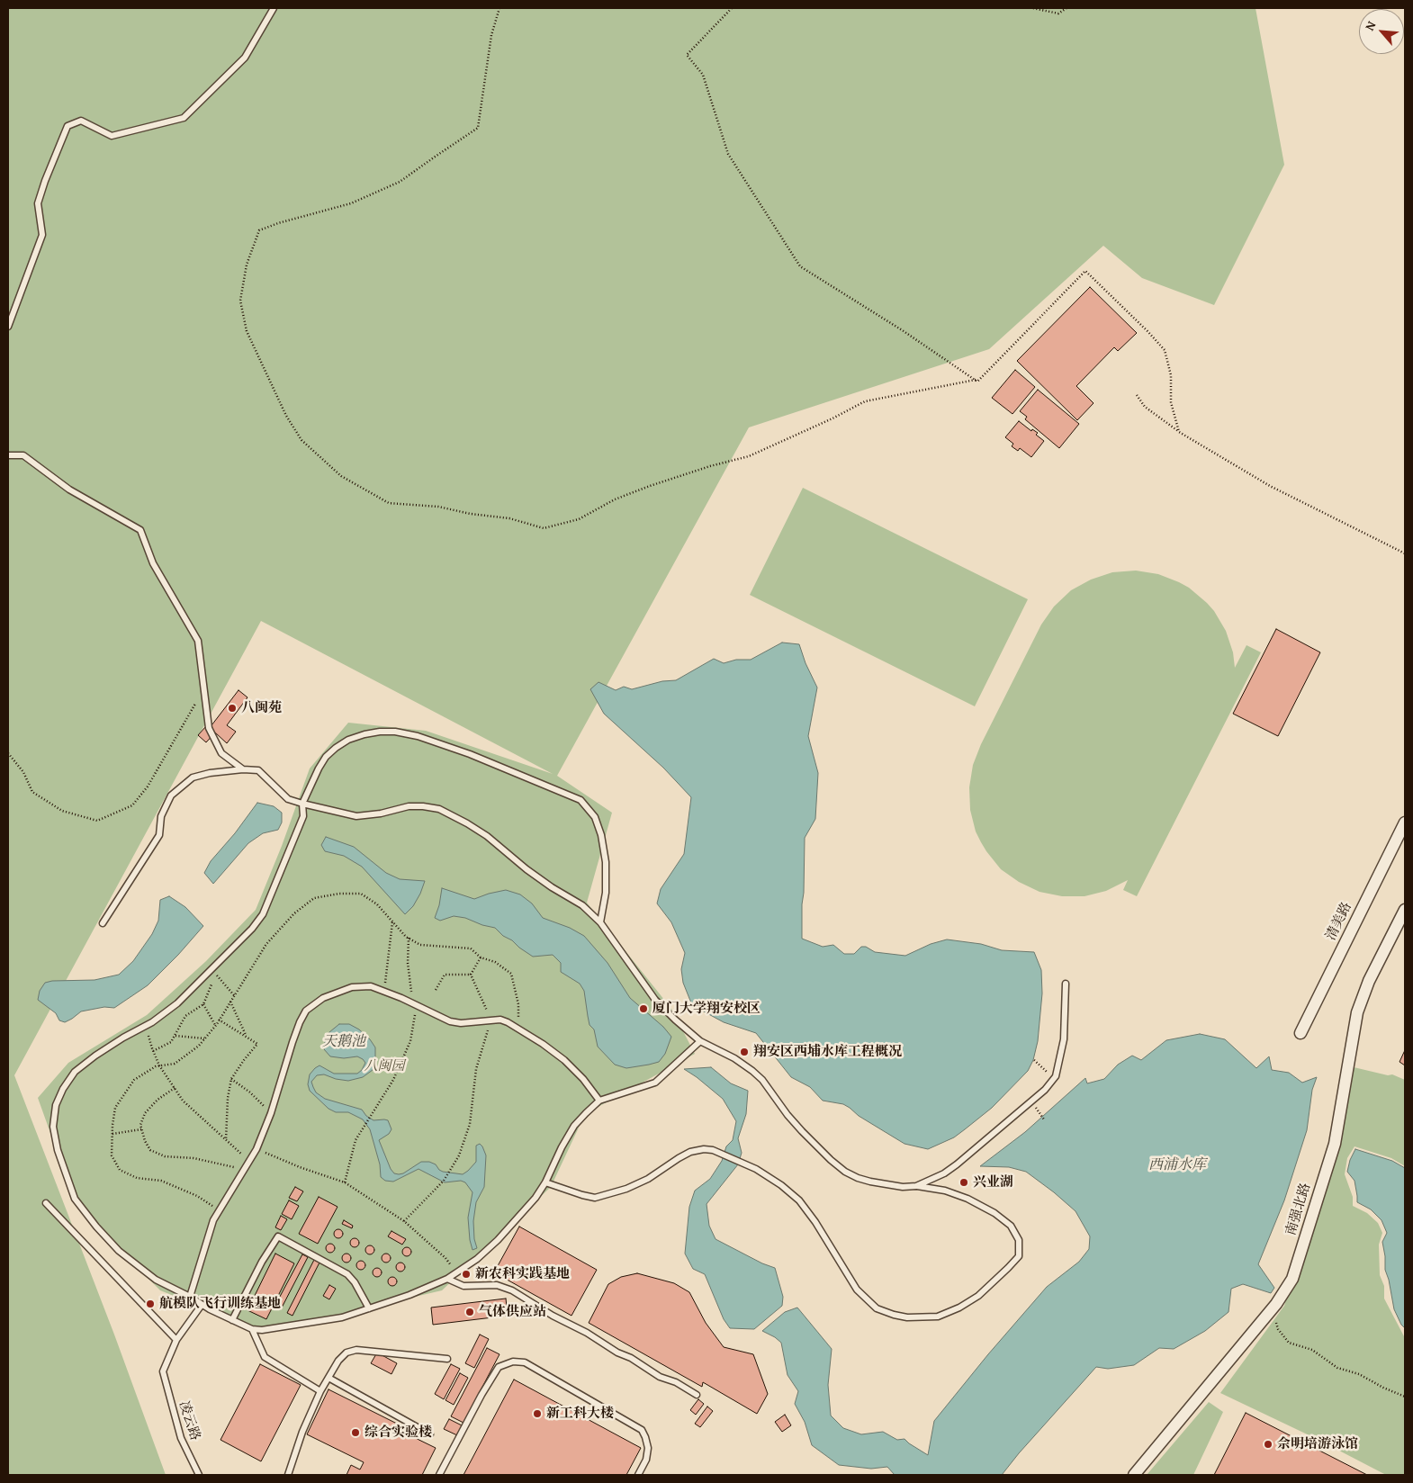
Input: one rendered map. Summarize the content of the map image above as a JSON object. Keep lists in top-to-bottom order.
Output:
{
  "streets": {
    "street": ["清美路", "南强北路"],
    "lane": ["凌云路"]
  },
  "water": ["天鹅池", "西浦水库"],
  "parks": ["八闽园"],
  "places": [
    "八闽苑",
    "厦门大学翔安校区",
    "翔安区西埔水库工程概况",
    "兴业湖",
    "新农科实践基地",
    "航模队飞行训练基地",
    "气体供应站",
    "新工科大楼",
    "综合实验楼",
    "佘明培游泳馆"
  ],
  "north": "top left"
}
